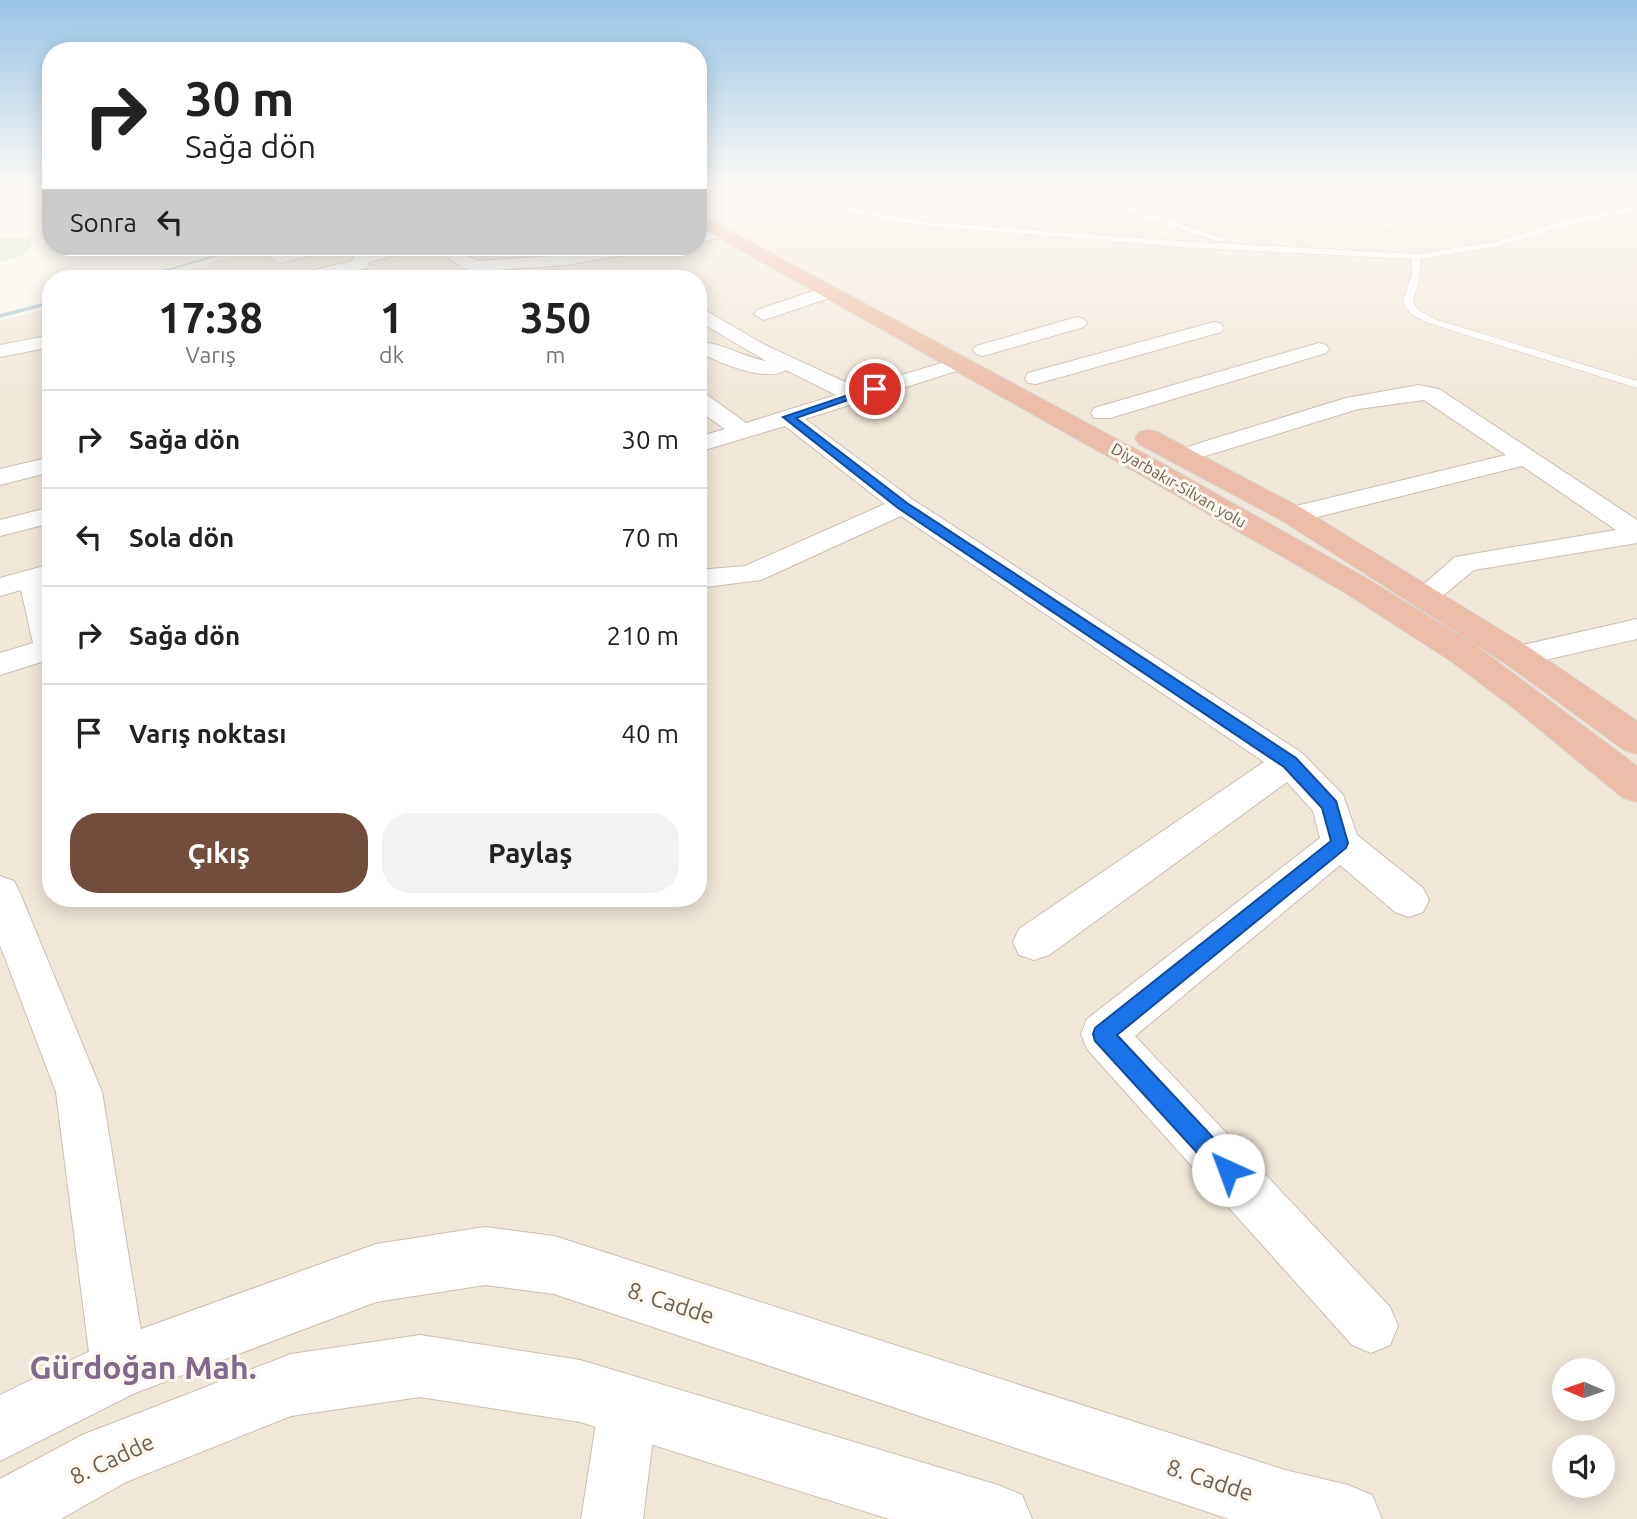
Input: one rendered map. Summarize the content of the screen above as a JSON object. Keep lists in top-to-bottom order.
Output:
{
  "streets": {
    "highway": ["Diyarbakır-Silvan yolu"],
    "street": ["8. Cadde"]
  },
  "districts": ["Gürdoğan Mah."],
  "north": "left",
  "page": {
    "turn": ["30 m", "Sağa dön"],
    "then": "Sonra",
    "eta": [
      "17:38",
      "Varış",
      "1",
      "dk",
      "350",
      "m"
    ],
    "list": [
      {
        "name": "Sağa dön",
        "value": "30 m"
      },
      {
        "name": "Sola dön",
        "value": "70 m"
      },
      {
        "name": "Sağa dön",
        "value": "210 m"
      },
      {
        "name": "Varış noktası",
        "value": "40 m"
      }
    ],
    "buttons": ["Çıkış", "Paylaş"]
  }
}
